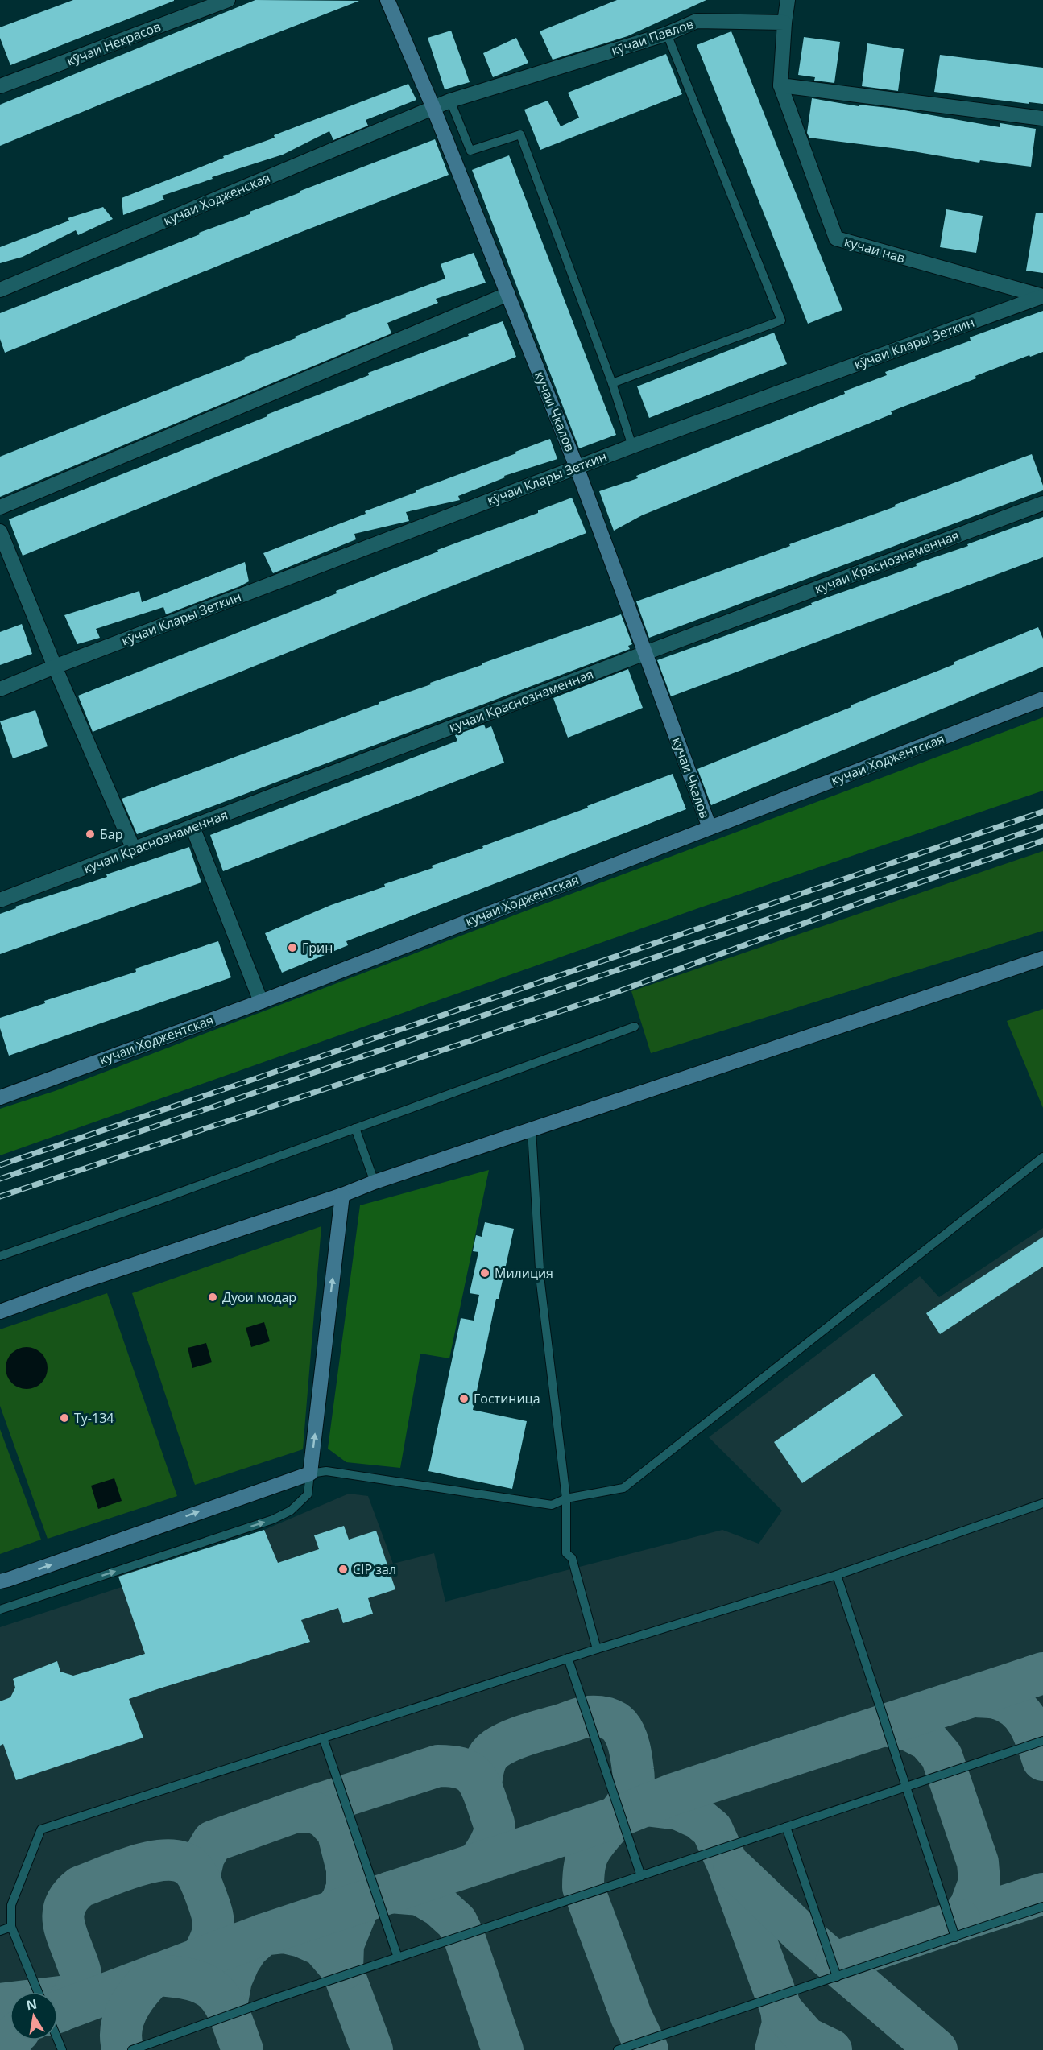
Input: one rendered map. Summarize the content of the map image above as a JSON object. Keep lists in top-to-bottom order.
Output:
{
  "streets": {
    "street": [
      "кӯчаи Павлов",
      "кӯчаи Некрасов",
      "кучаи Ходженская",
      "кучаи нав",
      "кӯчаи Клары Зеткин",
      "кучаи Чкалов",
      "кучаи Краснознаменная",
      "кучаи Ходжентская"
    ]
  },
  "crossings": [
    ["кӯчаи Павлов", "кучаи Ходженская"],
    ["кӯчаи Павлов", "кучаи Чкалов"],
    ["кучаи Ходженская", "кучаи Чкалов"],
    ["кучаи нав", "кӯчаи Клары Зеткин"],
    ["кӯчаи Клары Зеткин", "кучаи Чкалов"],
    ["кучаи Чкалов", "кучаи Краснознаменная"],
    ["кучаи Чкалов", "кучаи Ходжентская"]
  ],
  "places": [
    "Бар",
    "Грин",
    "Милиция",
    "Дуои модар",
    "Гостиница",
    "Ту-134",
    "CIP зал"
  ],
  "north": "top"
}
